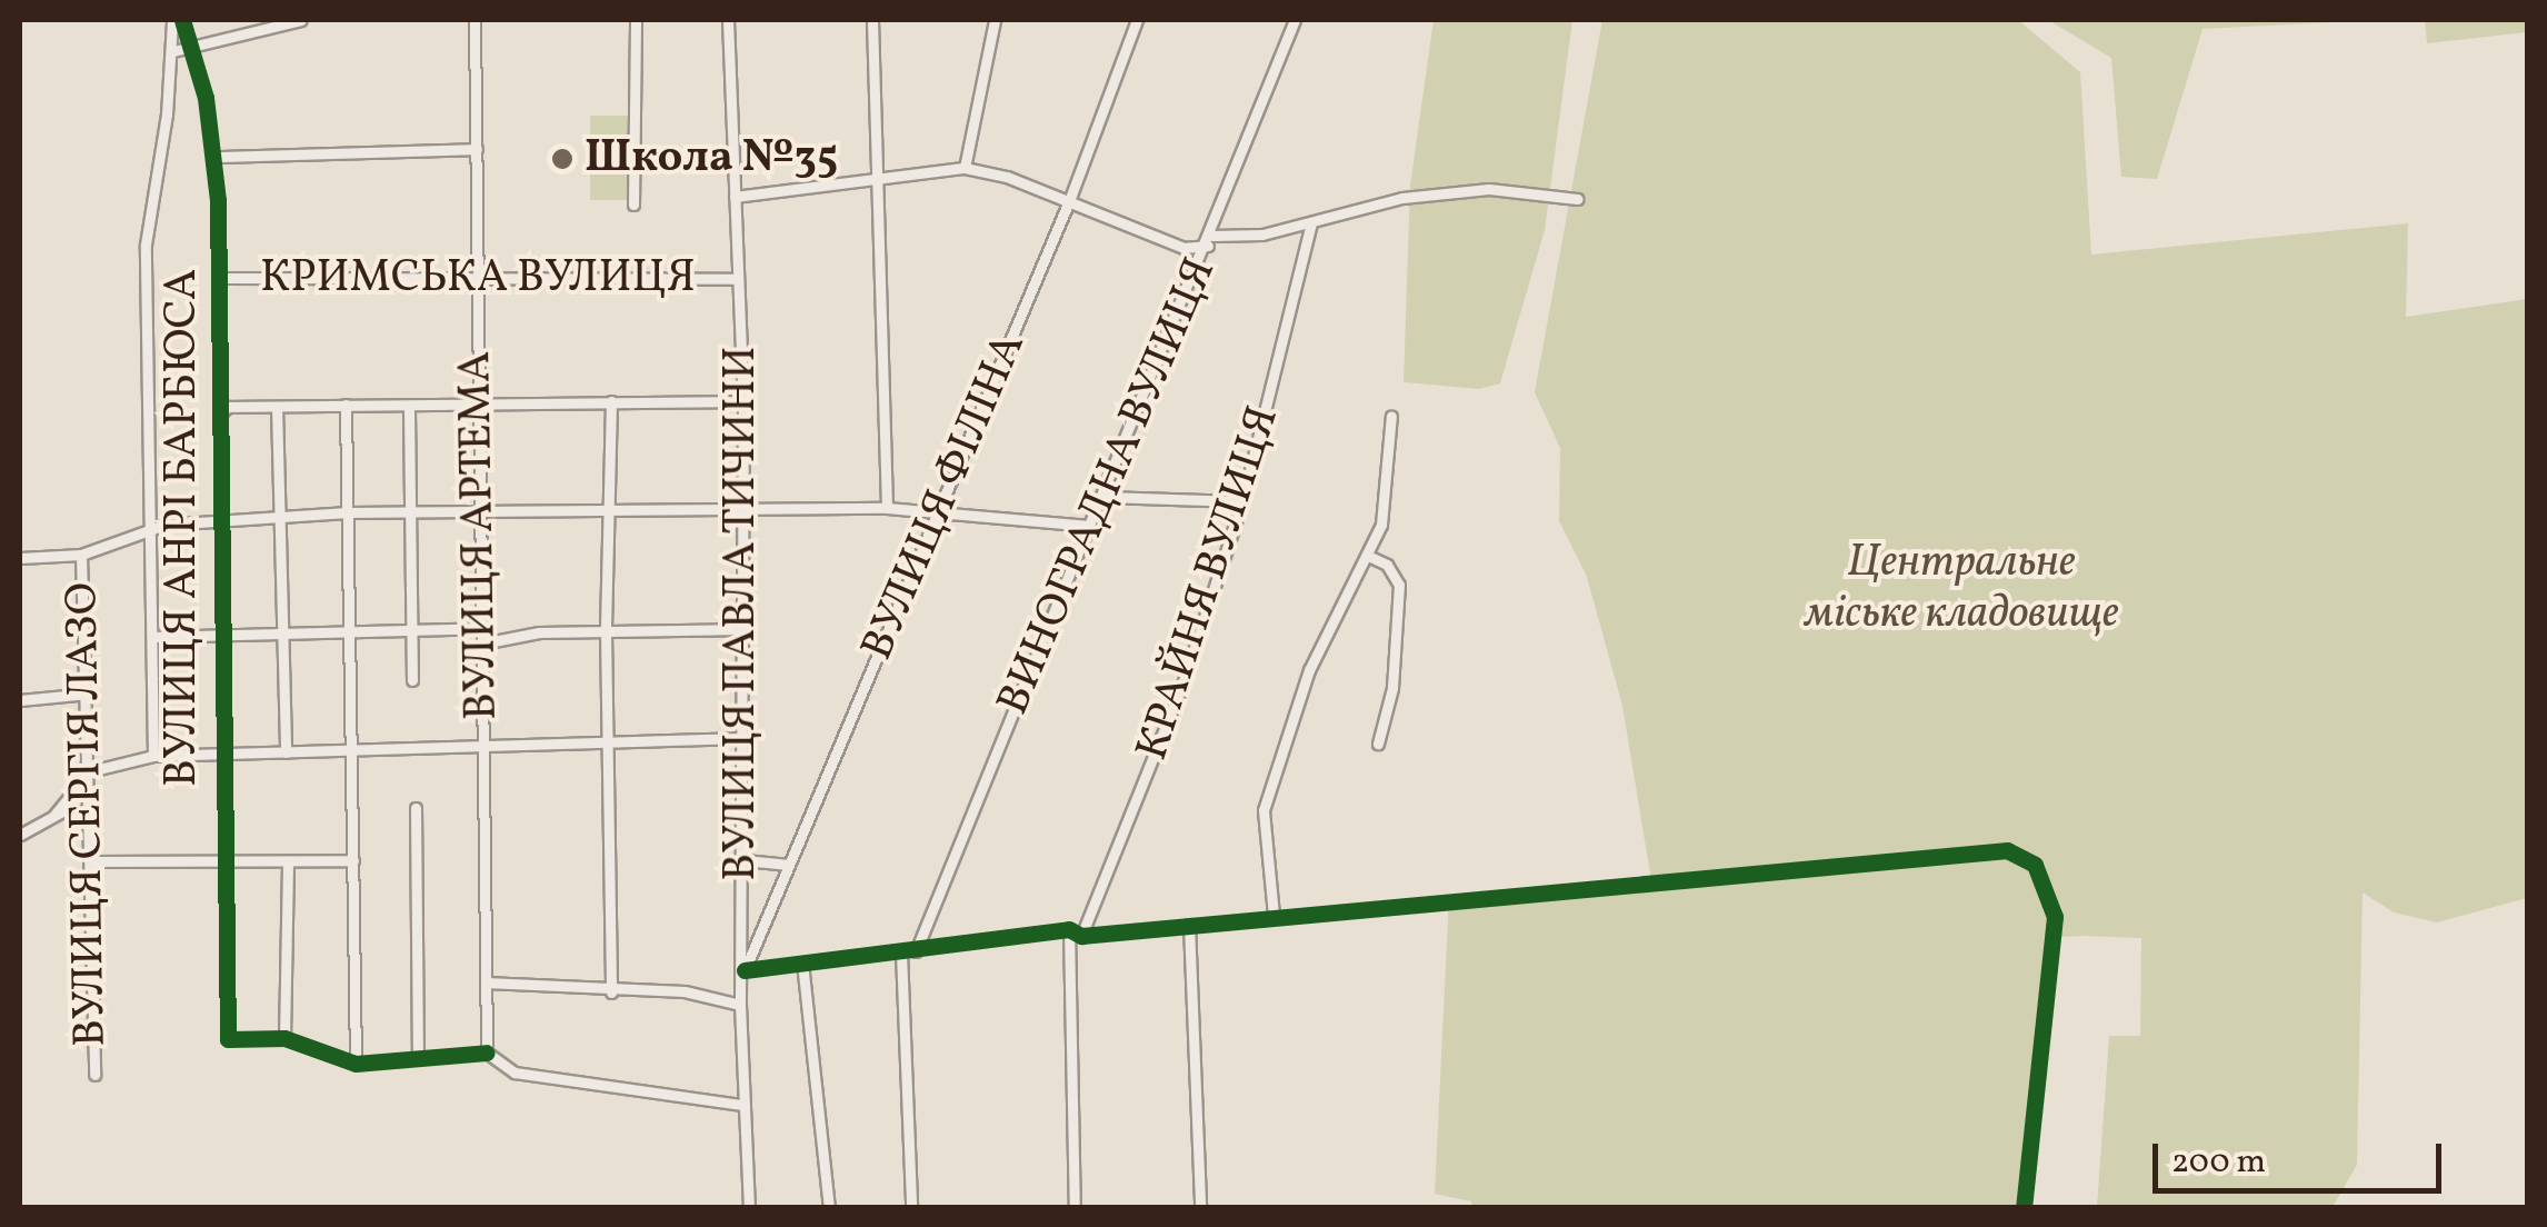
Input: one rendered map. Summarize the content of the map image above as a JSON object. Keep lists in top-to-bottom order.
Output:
{
  "streets": {
    "street": [
      "КРИМСЬКА ВУЛИЦЯ",
      "ВИНОГРАДНА ВУЛИЦЯ",
      "ВУЛИЦЯ ФІЛІНА",
      "ВУЛИЦЯ АНРІ БАРБЮСА",
      "ВУЛИЦЯ АРТЕМА",
      "КРАЙНЯ ВУЛИЦЯ",
      "ВУЛИЦЯ ПАВЛА ТИЧИНИ",
      "ВУЛИЦЯ СЕРГІЯ ЛАЗО"
    ]
  },
  "crossings": [
    ["КРИМСЬКА ВУЛИЦЯ", "ВУЛИЦЯ АНРІ БАРБЮСА"],
    ["КРИМСЬКА ВУЛИЦЯ", "ВУЛИЦЯ АРТЕМА"],
    ["КРИМСЬКА ВУЛИЦЯ", "ВУЛИЦЯ ПАВЛА ТИЧИНИ"],
    ["ВУЛИЦЯ ФІЛІНА", "ВУЛИЦЯ ПАВЛА ТИЧИНИ"]
  ],
  "parks": ["Центральне міське кладовище"],
  "places": ["Школа №35"],
  "scale_bar": "200 m"
}
